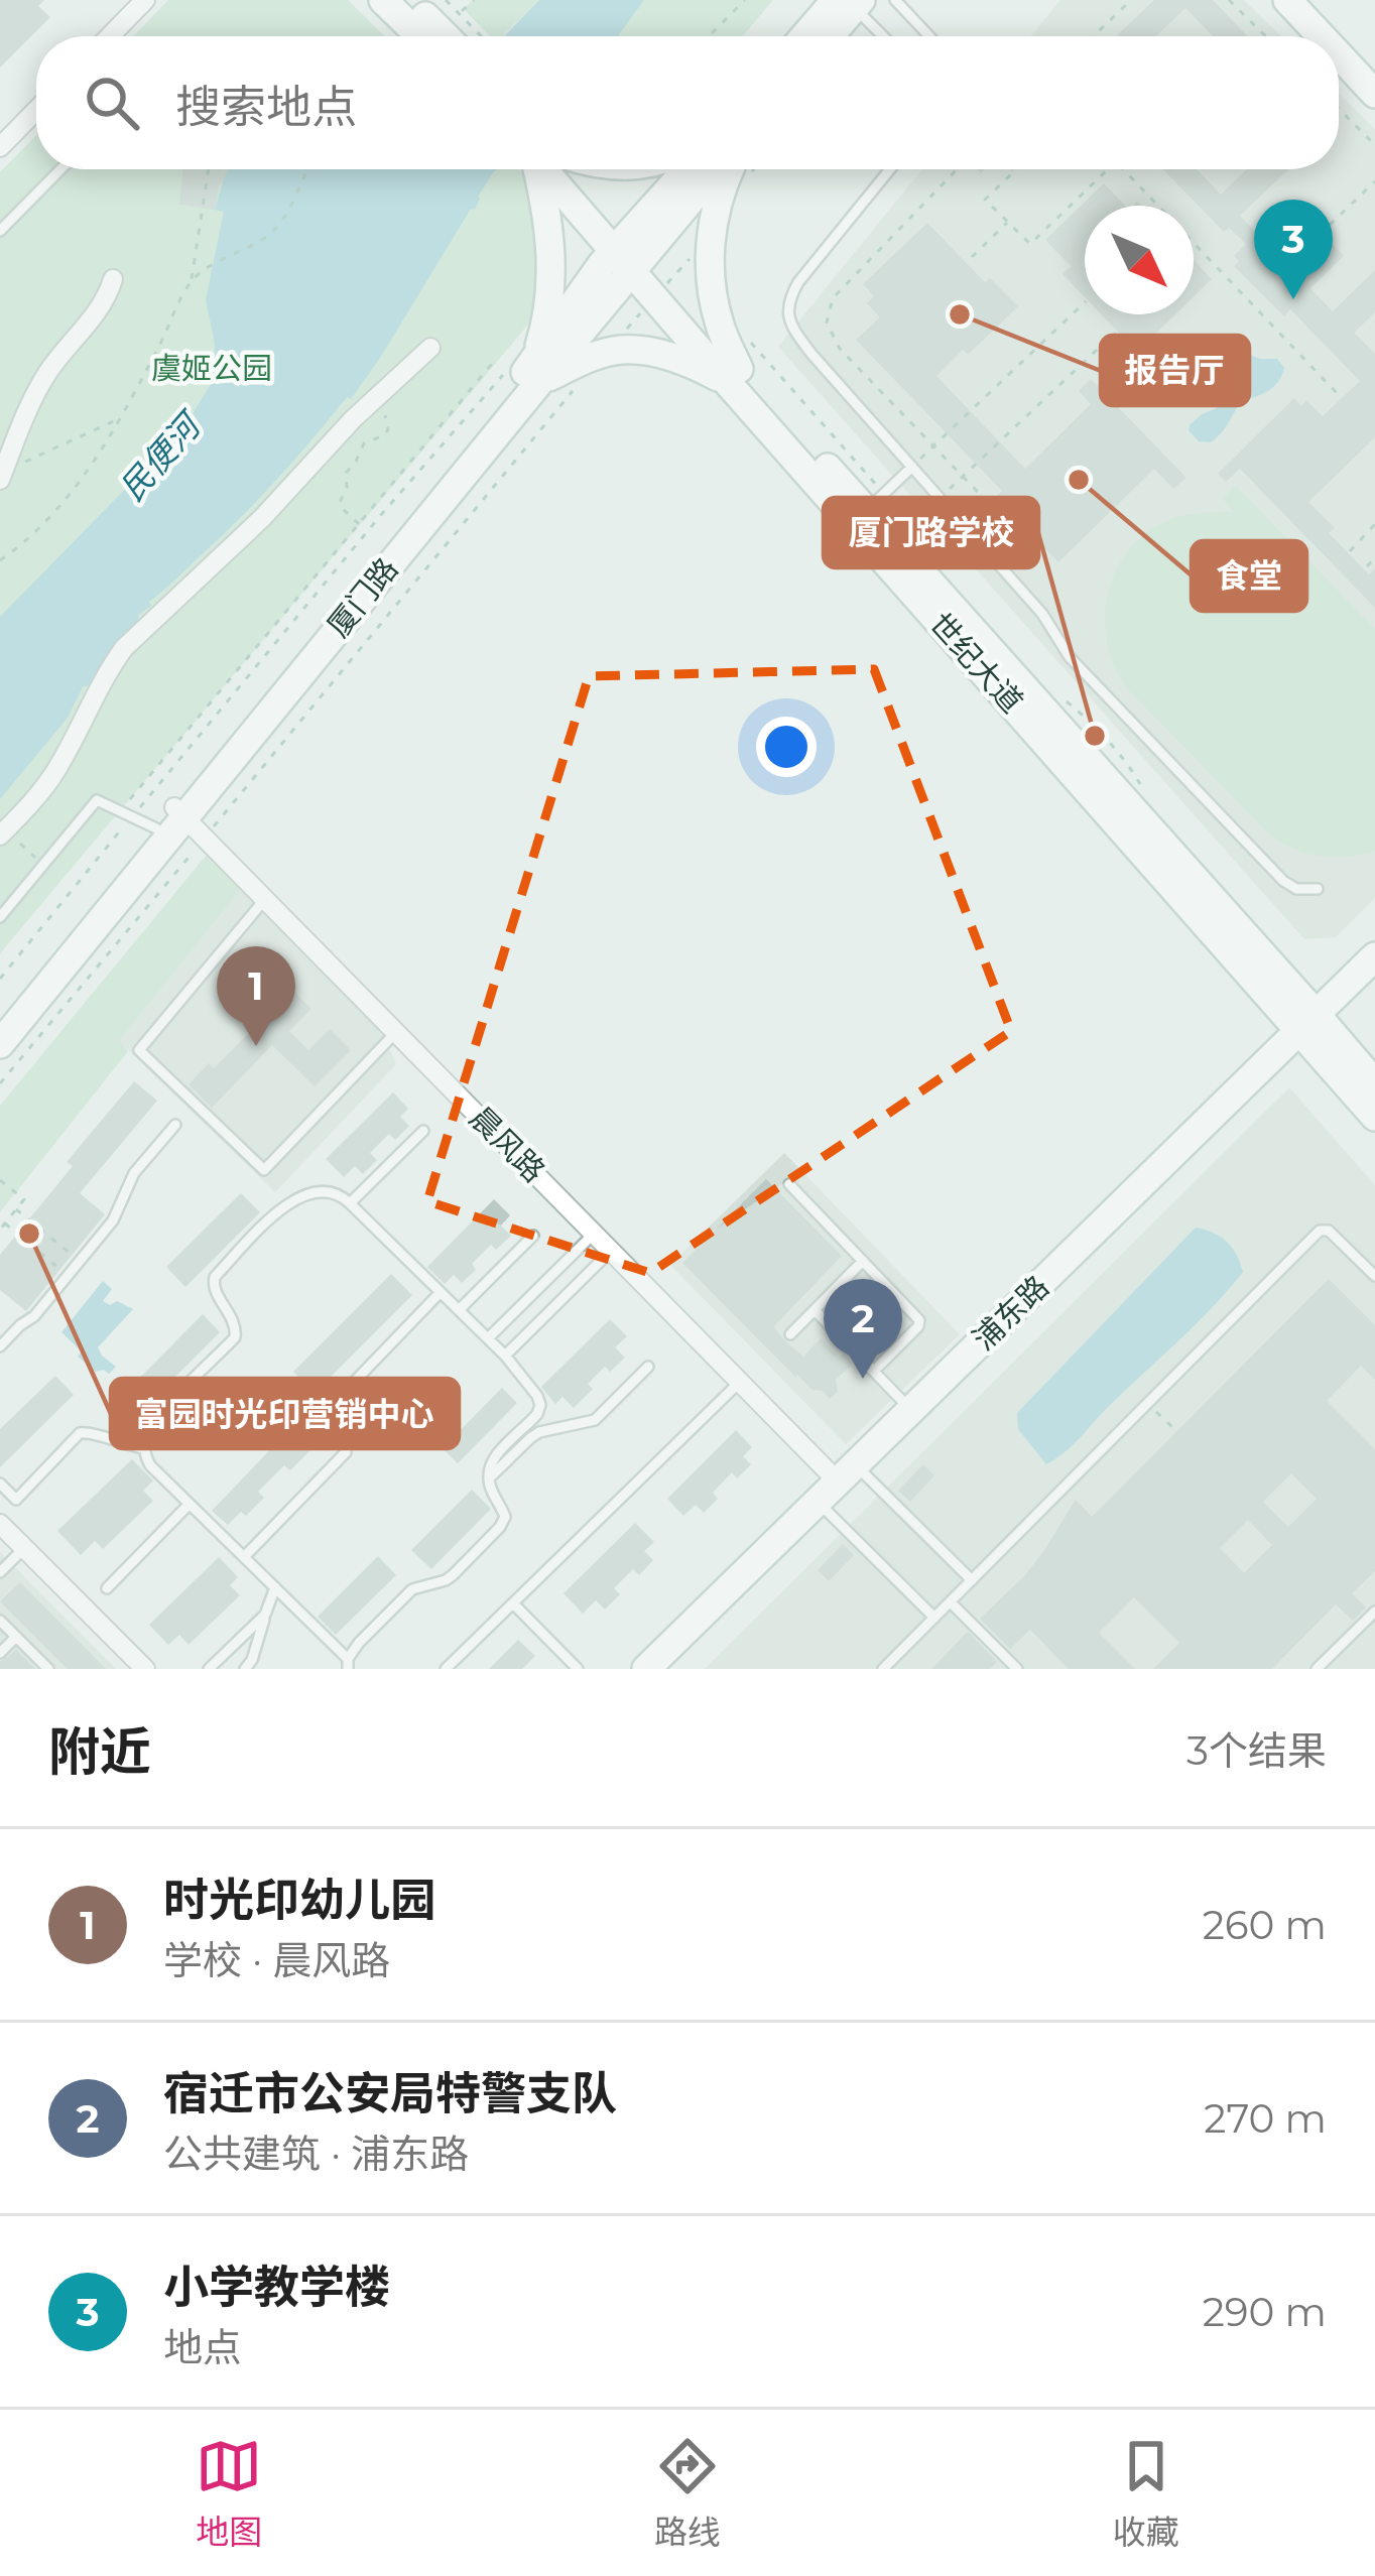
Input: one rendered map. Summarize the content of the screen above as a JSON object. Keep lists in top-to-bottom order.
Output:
{
  "streets": {
    "street": [
      "厦门路",
      "世纪大道",
      "晨风路",
      "浦东路"
    ]
  },
  "crossings": [
    ["厦门路", "世纪大道"],
    ["厦门路", "晨风路"],
    ["世纪大道", "浦东路"],
    ["晨风路", "浦东路"]
  ],
  "water": ["民便河"],
  "parks": ["虞姬公园"],
  "places": [
    "报告厅",
    "食堂",
    "厦门路学校",
    "富园时光印营销中心"
  ],
  "north": "bottom right",
  "page": {
    "search": "搜索地点",
    "pins": ["3", "1", "2"],
    "heading": ["附近", "3个结果"],
    "list": [
      {
        "mark": "1",
        "name": "时光印幼儿园",
        "note": "学校 · 晨风路",
        "value": "260 m"
      },
      {
        "mark": "2",
        "name": "宿迁市公安局特警支队",
        "note": "公共建筑 · 浦东路",
        "value": "270 m"
      },
      {
        "mark": "3",
        "name": "小学教学楼",
        "note": "地点",
        "value": "290 m"
      }
    ],
    "nav": ["地图", "路线", "收藏"]
  }
}
